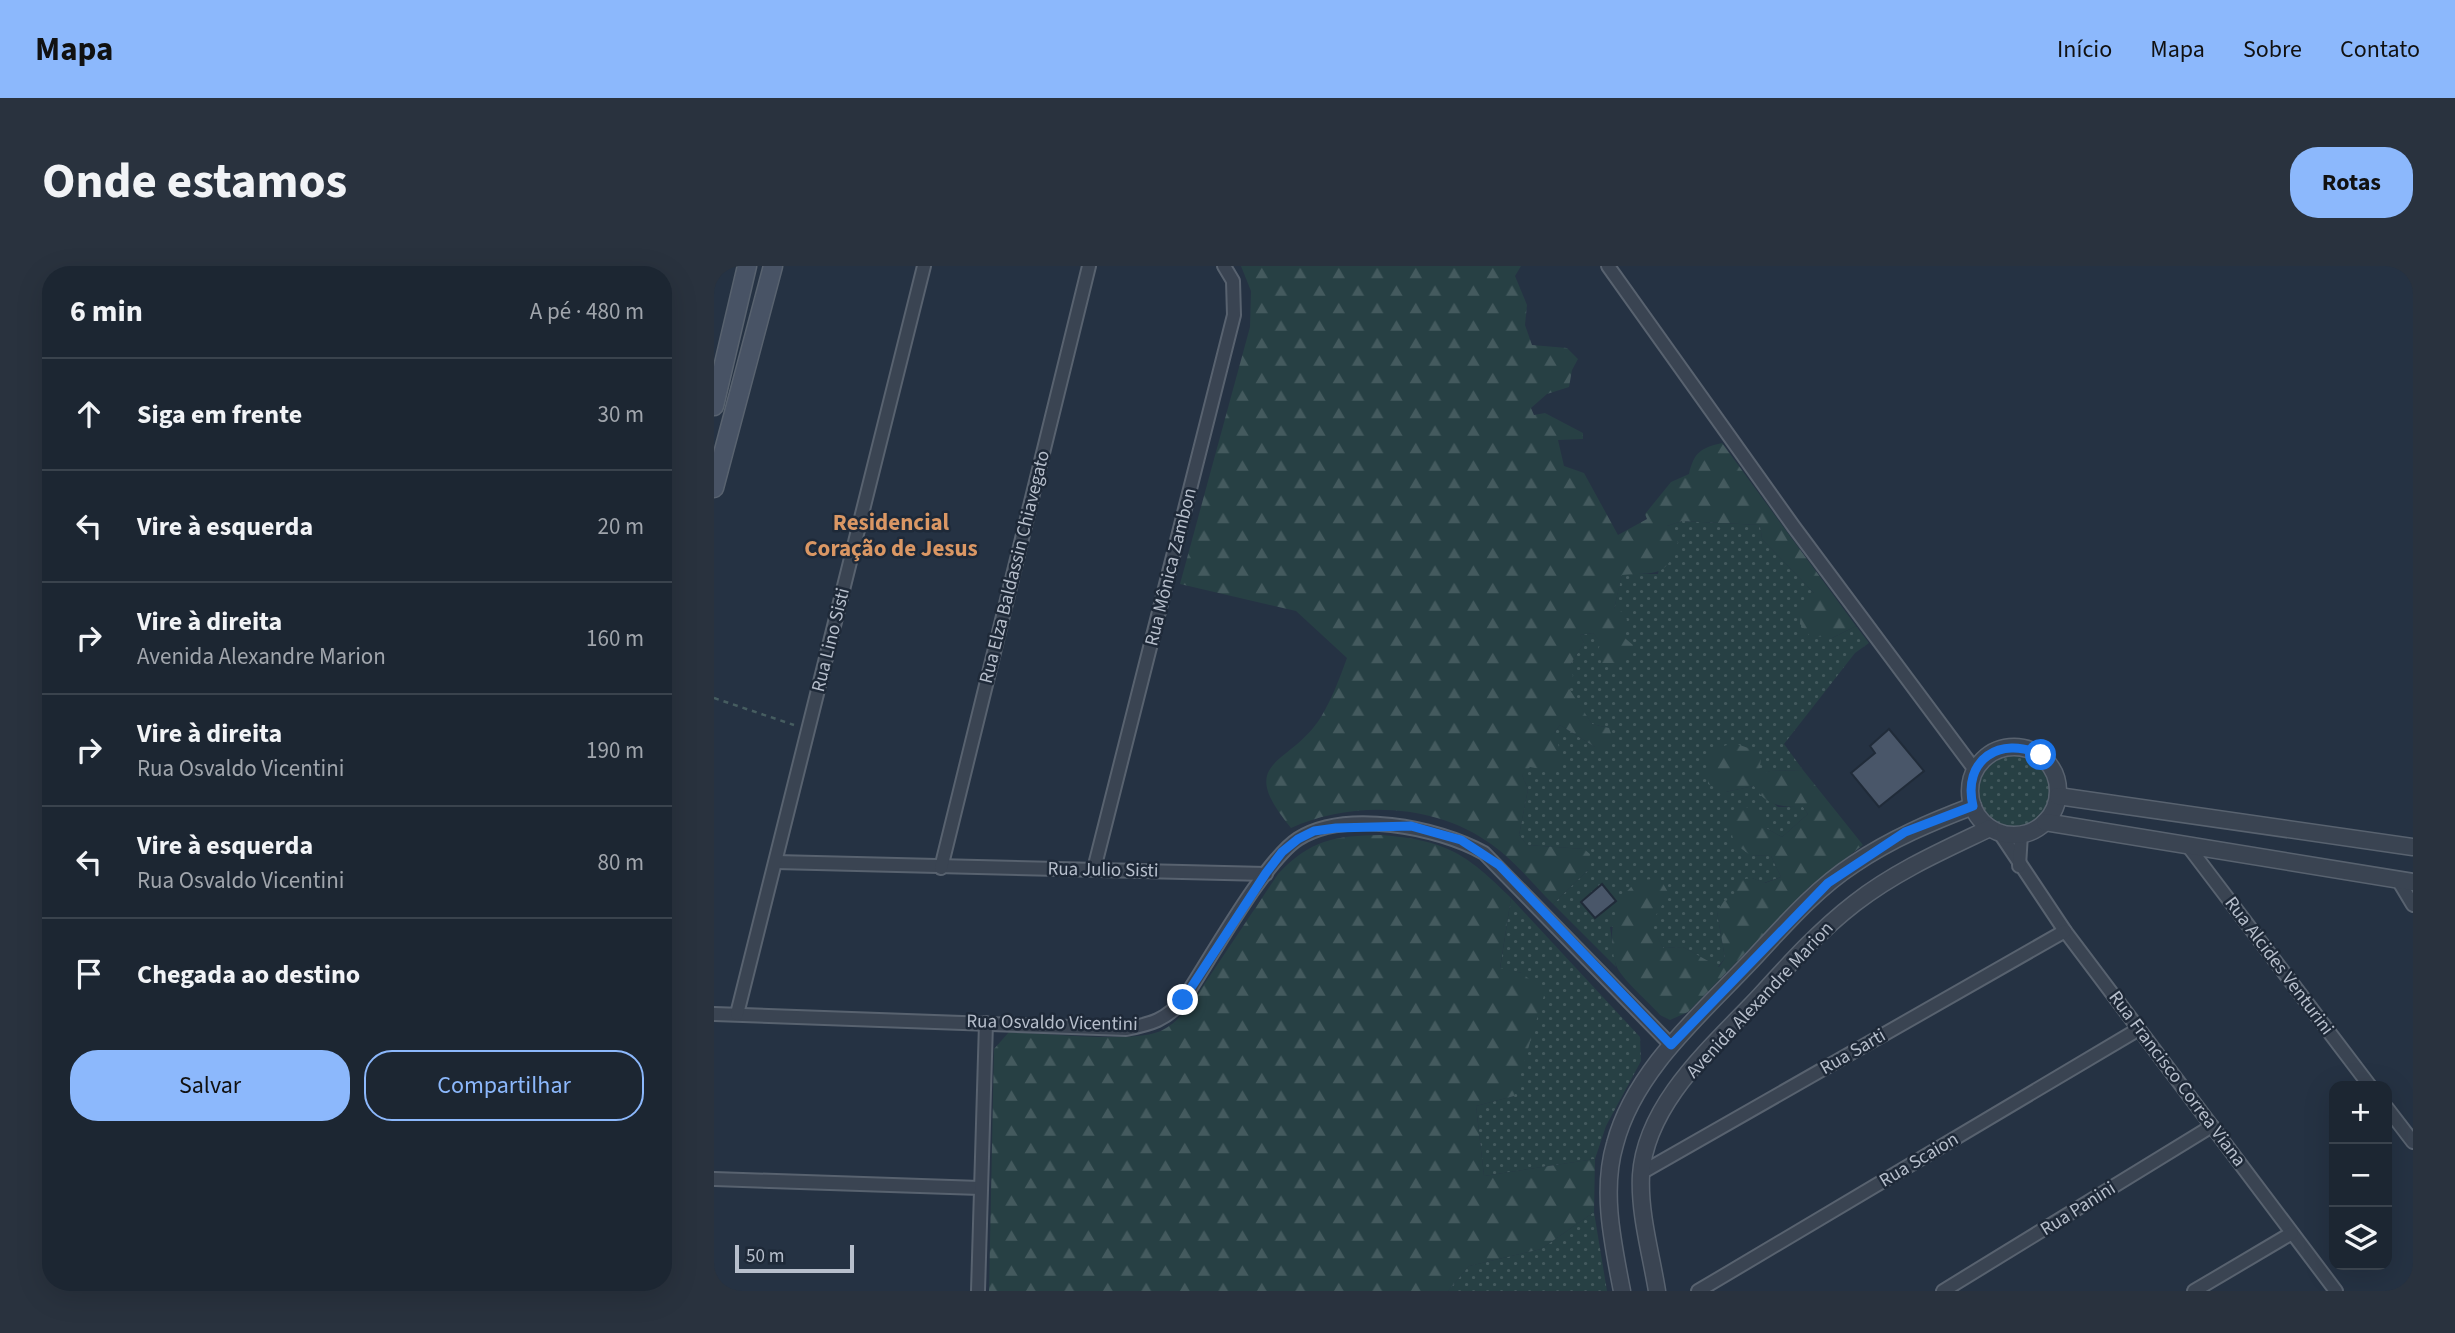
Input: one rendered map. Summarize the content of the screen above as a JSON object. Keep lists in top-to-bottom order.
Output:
{
  "streets": {
    "street": [
      "Rua Elza Baldassin Chiavegato",
      "Rua Mônica Zambon",
      "Rua Lino Sisti",
      "Rua Julio Sisti",
      "Rua Alcides Venturini",
      "Avenida Alexandre Marion",
      "Rua Osvaldo Vicentini",
      "Rua Sarti",
      "Rua Francisco Correa Viana",
      "Rua Scaion",
      "Rua Panini"
    ]
  },
  "crossings": [
    ["Rua Elza Baldassin Chiavegato", "Rua Julio Sisti"],
    ["Rua Mônica Zambon", "Rua Julio Sisti"],
    ["Rua Lino Sisti", "Rua Julio Sisti"],
    ["Rua Lino Sisti", "Rua Osvaldo Vicentini"],
    ["Rua Julio Sisti", "Rua Osvaldo Vicentini"],
    ["Avenida Alexandre Marion", "Rua Osvaldo Vicentini"],
    ["Avenida Alexandre Marion", "Rua Sarti"],
    ["Avenida Alexandre Marion", "Rua Francisco Correa Viana"],
    ["Rua Sarti", "Rua Francisco Correa Viana"],
    ["Rua Francisco Correa Viana", "Rua Scaion"],
    ["Rua Francisco Correa Viana", "Rua Panini"]
  ],
  "districts": ["Residencial Coração de Jesus"],
  "scale_bar": "50 m",
  "page": {
    "header": "Mapa",
    "nav": [
      "Início",
      "Mapa",
      "Sobre",
      "Contato"
    ],
    "title": "Onde estamos",
    "buttons": [
      "Rotas",
      ["Salvar", "Compartilhar"]
    ],
    "heading": ["6 min", "A pé · 480 m"],
    "list": [
      ["Siga em frente", "30 m"],
      ["Vire à esquerda", "20 m"],
      ["Vire à direita", "Avenida Alexandre Marion", "160 m"],
      ["Vire à direita", "Rua Osvaldo Vicentini", "190 m"],
      ["Vire à esquerda", "Rua Osvaldo Vicentini", "80 m"],
      "Chegada ao destino"
    ],
    "map_buttons": ["+", "−"],
    "scale": "50 m"
  }
}
